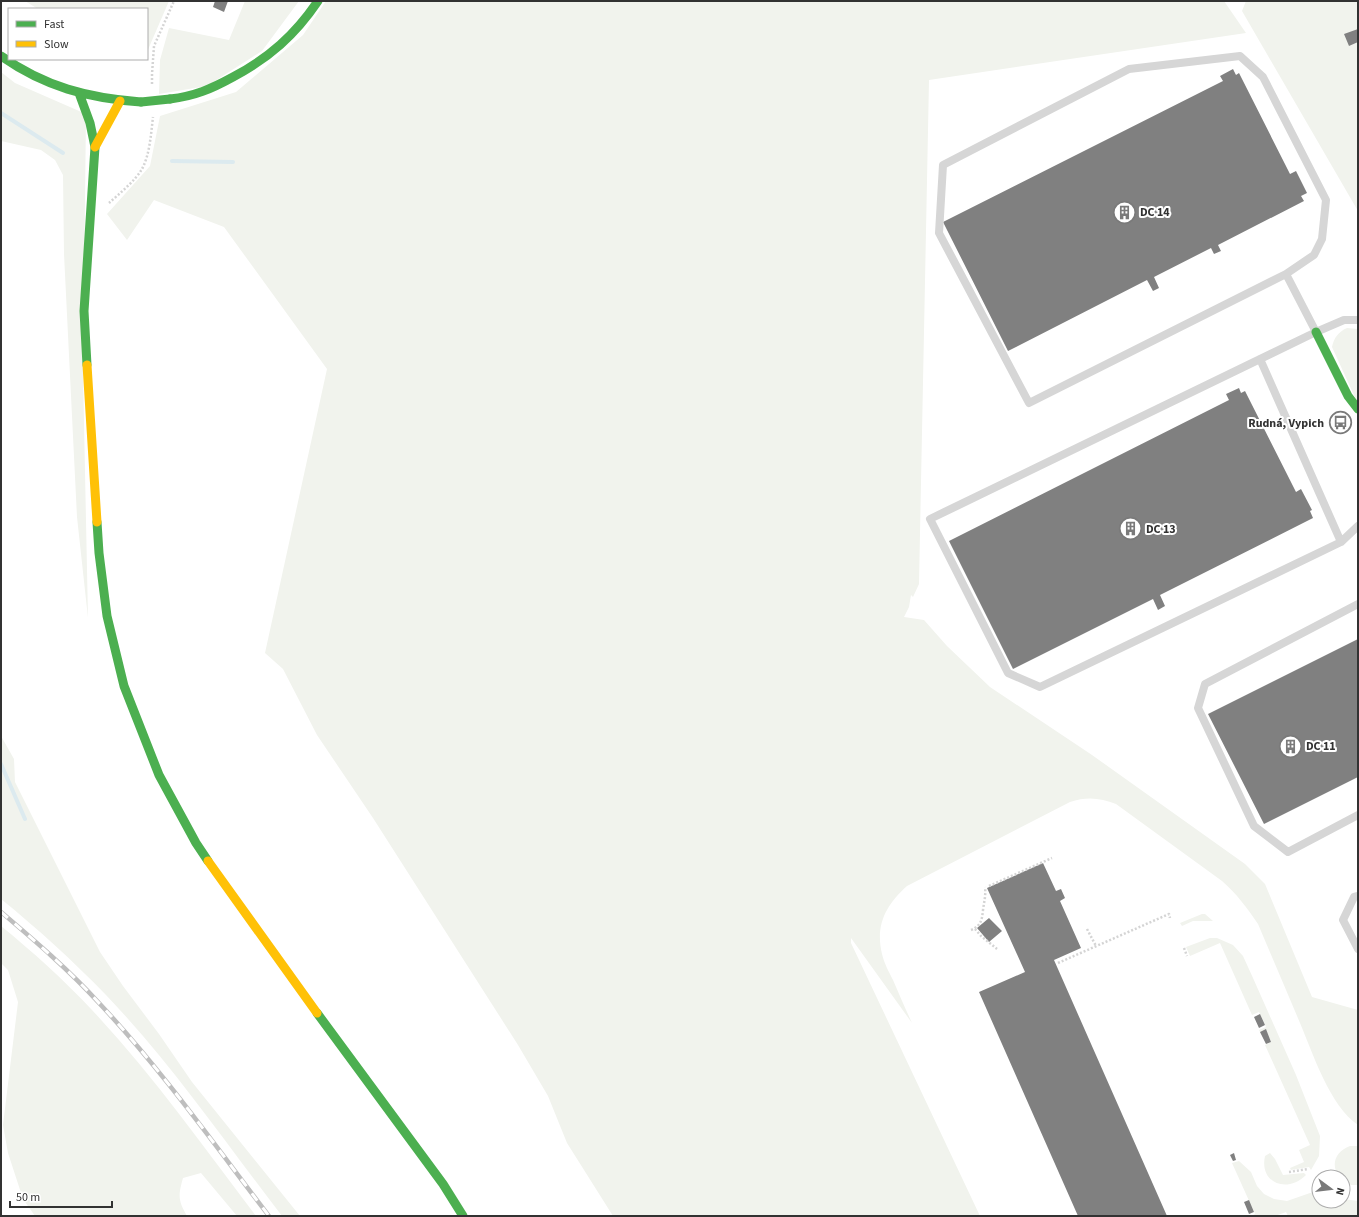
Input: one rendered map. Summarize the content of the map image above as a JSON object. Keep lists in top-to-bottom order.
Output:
{
  "places": {
    "building": ["DC 14", "DC 13", "DC 11"],
    "bus stop": ["Rudná, Vypich"]
  },
  "legend": ["Fast", "Slow"],
  "scale_bar": "50 m",
  "north": "right"
}
